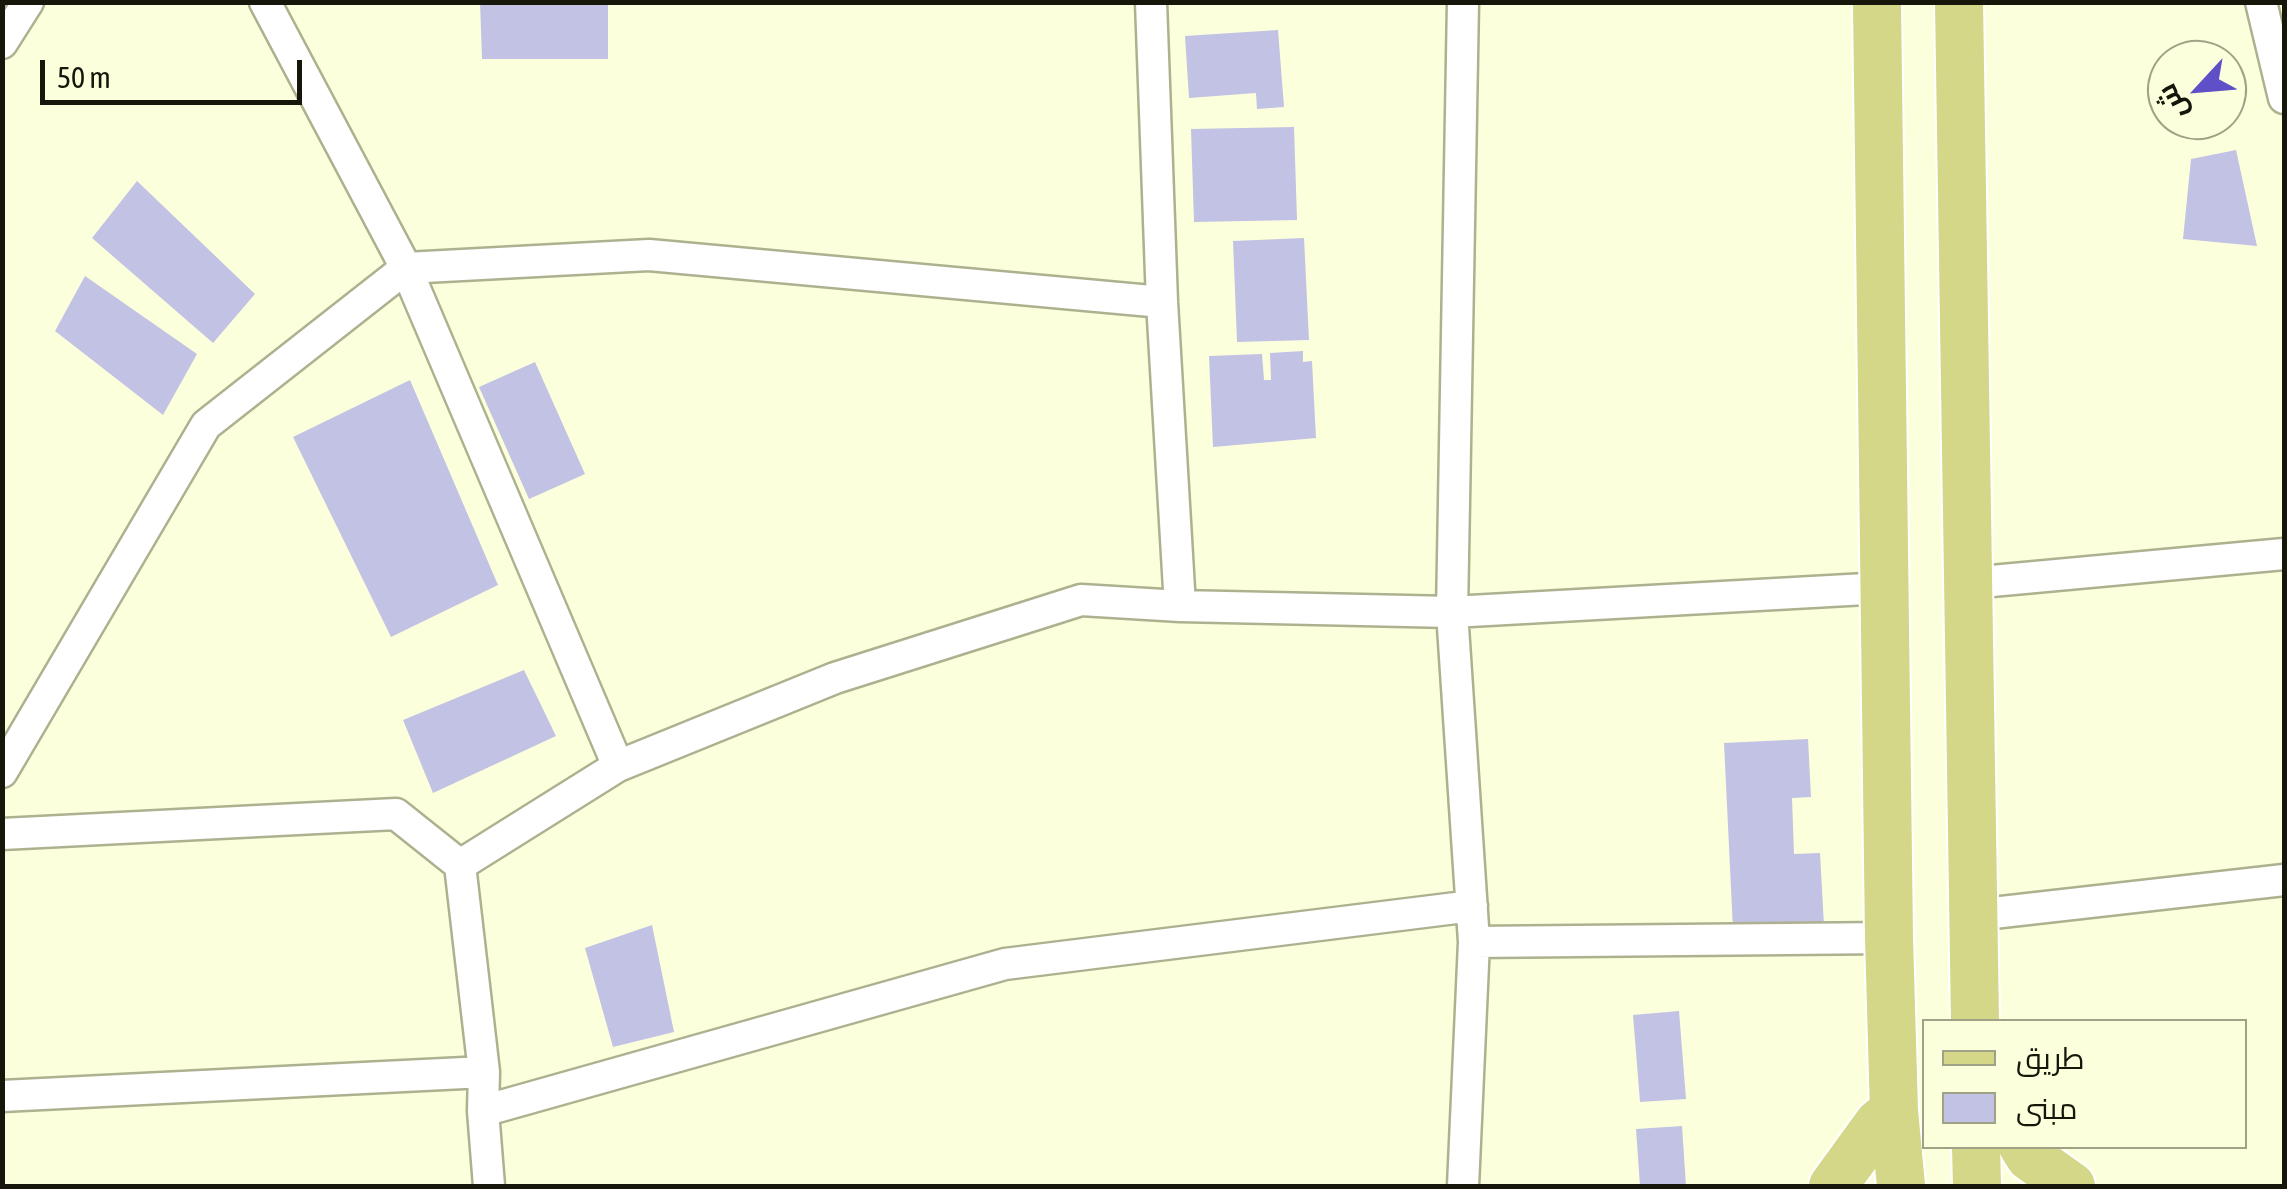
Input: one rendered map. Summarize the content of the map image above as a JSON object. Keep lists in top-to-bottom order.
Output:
{
  "legend": ["طريق", "مبنى"],
  "scale_bar": "50 m",
  "north": "bottom left"
}
